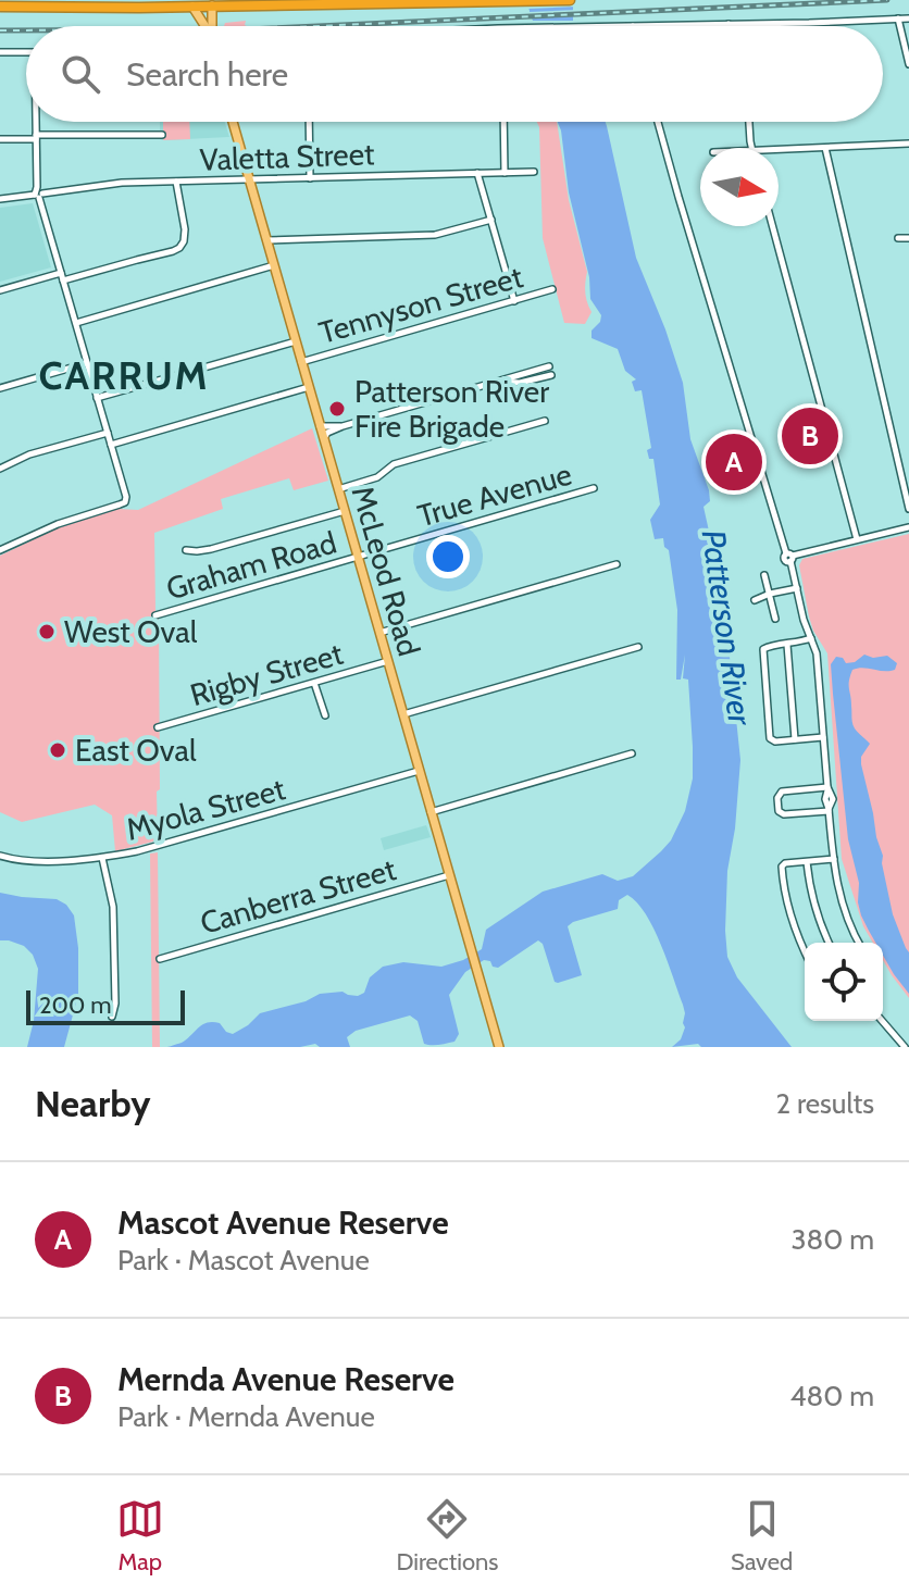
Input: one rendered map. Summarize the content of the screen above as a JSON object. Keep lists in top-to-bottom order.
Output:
{
  "streets": {
    "main road": ["McLeod Road"],
    "street": [
      "Valetta Street",
      "Tennyson Street",
      "True Avenue",
      "Graham Road",
      "Rigby Street",
      "Myola Street",
      "Canberra Street"
    ]
  },
  "crossings": [
    ["Valetta Street", "McLeod Road"],
    ["Tennyson Street", "McLeod Road"],
    ["True Avenue", "Graham Road"],
    ["True Avenue", "McLeod Road"],
    ["Graham Road", "McLeod Road"],
    ["McLeod Road", "Rigby Street"],
    ["McLeod Road", "Myola Street"],
    ["McLeod Road", "Canberra Street"]
  ],
  "districts": ["CARRUM"],
  "water": ["Patterson River"],
  "places": ["Patterson River Fire Brigade", "West Oval", "East Oval"],
  "scale_bar": "200 m",
  "north": "right",
  "page": {
    "search": "Search here",
    "pins": ["B", "A"],
    "scale": "200 m",
    "heading": ["Nearby", "2 results"],
    "list": [
      {
        "mark": "A",
        "name": "Mascot Avenue Reserve",
        "note": "Park · Mascot Avenue",
        "value": "380 m"
      },
      {
        "mark": "B",
        "name": "Mernda Avenue Reserve",
        "note": "Park · Mernda Avenue",
        "value": "480 m"
      }
    ],
    "nav": ["Map", "Directions", "Saved"]
  }
}
